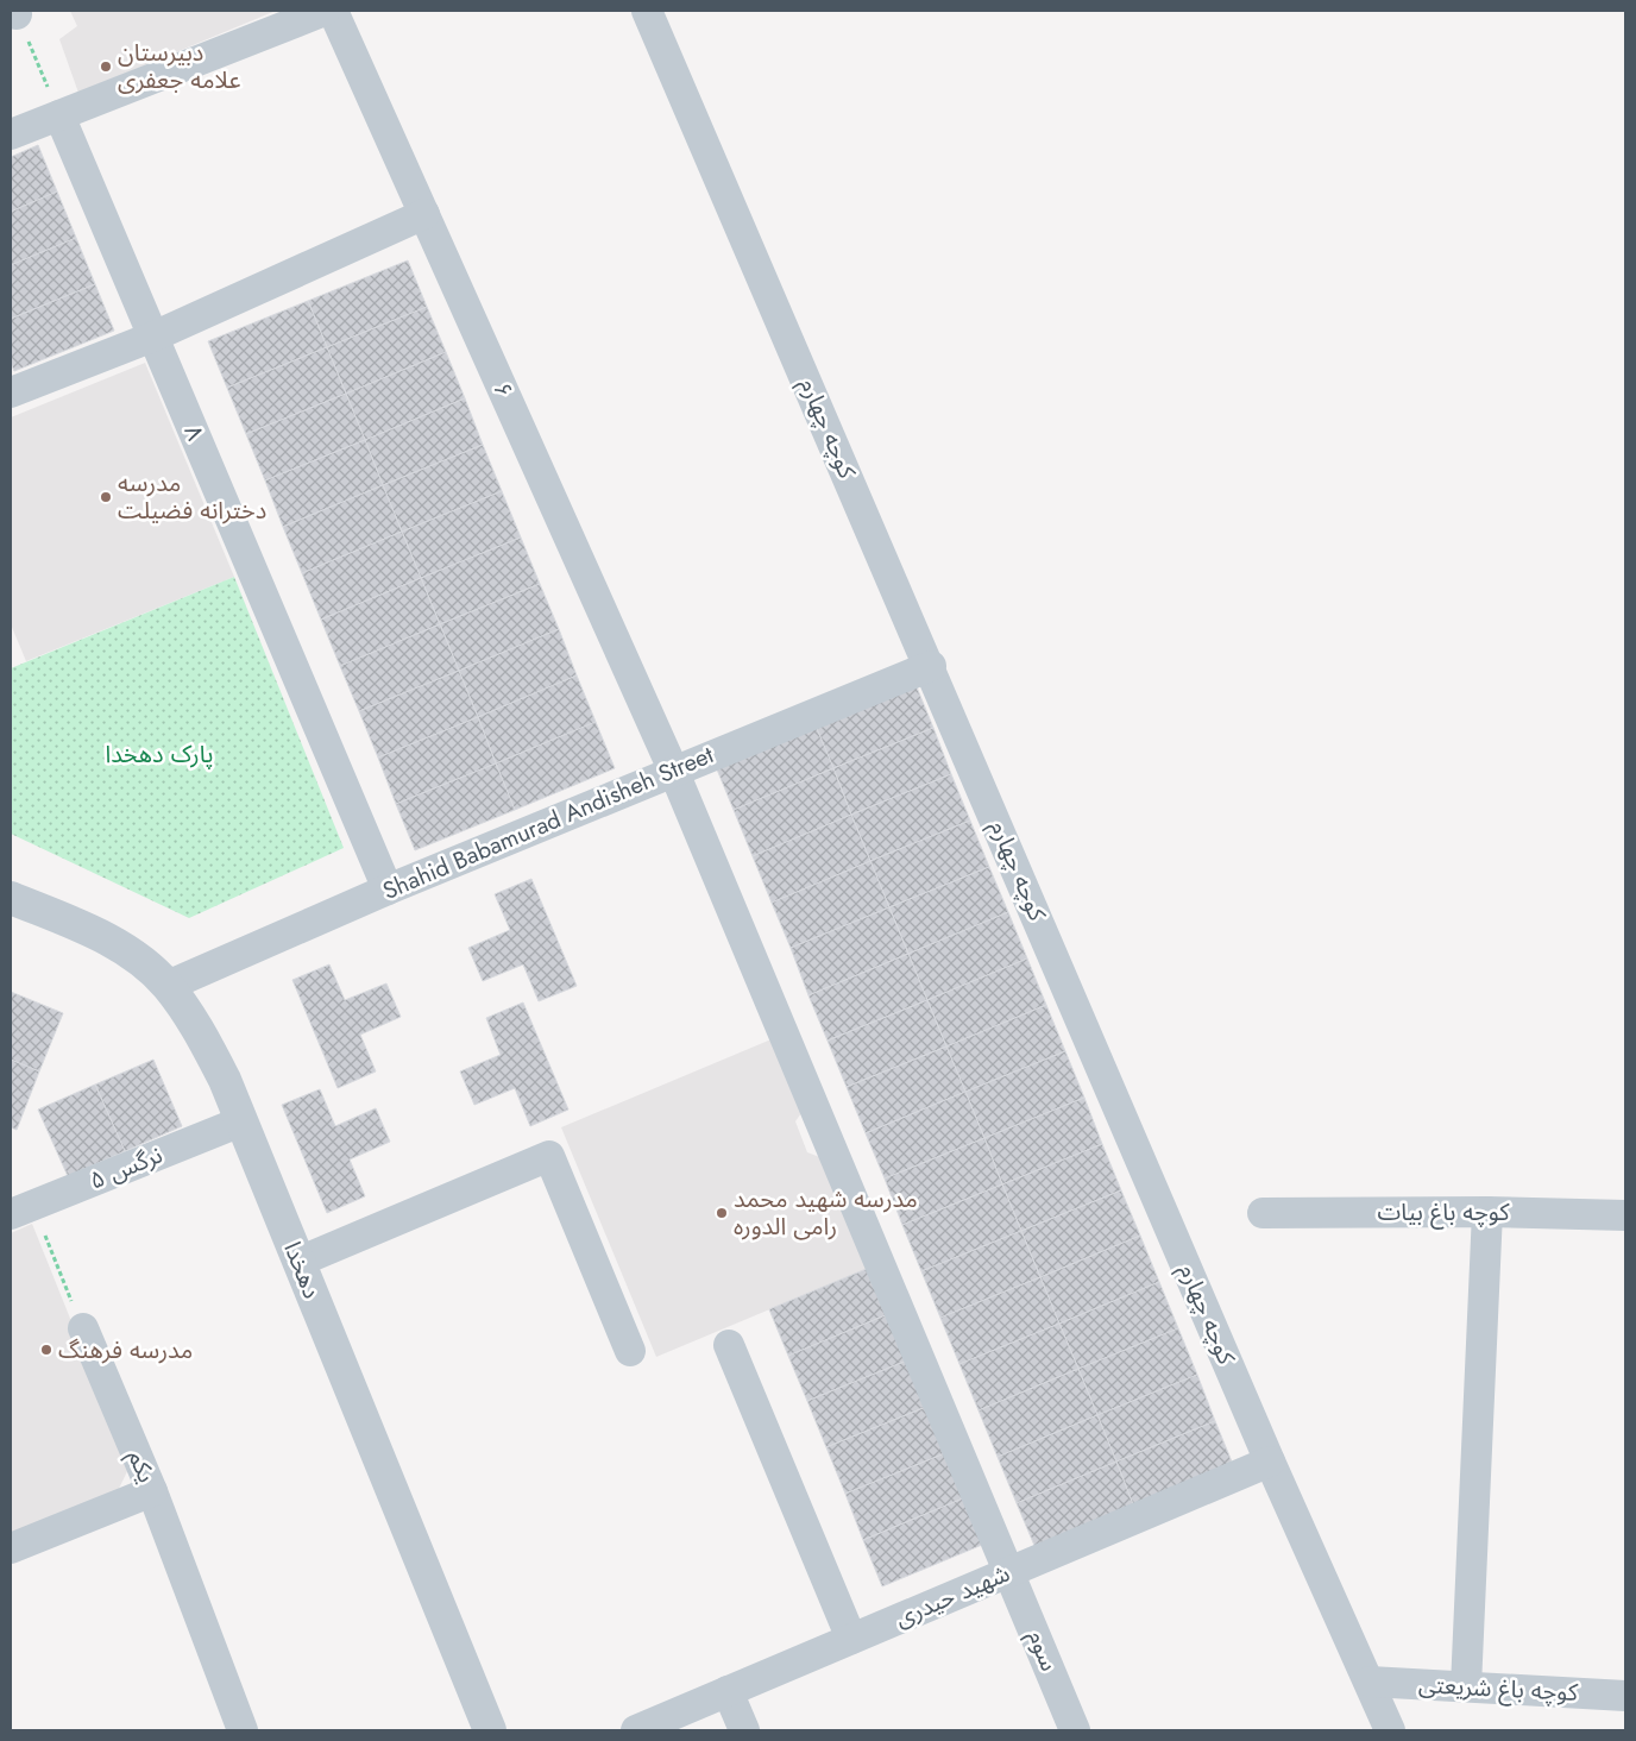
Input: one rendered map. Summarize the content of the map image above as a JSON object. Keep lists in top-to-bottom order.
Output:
{
  "streets": {
    "street": [
      "۶",
      "کوچه چهارم",
      "۸",
      "Shahid Babamurad Andisheh Street",
      "نرگس ۵",
      "کوچه باغ بیات",
      "دهخدا",
      "یکم",
      "شهید حیدری",
      "سوم",
      "کوچه باغ شریعتی"
    ]
  },
  "crossings": [
    ["۶", "Shahid Babamurad Andisheh Street"],
    ["۶", "شهید حیدری"],
    ["۶", "سوم"],
    ["کوچه چهارم", "Shahid Babamurad Andisheh Street"],
    ["کوچه چهارم", "شهید حیدری"],
    ["کوچه چهارم", "کوچه باغ شریعتی"],
    ["۸", "Shahid Babamurad Andisheh Street"],
    ["Shahid Babamurad Andisheh Street", "دهخدا"],
    ["نرگس ۵", "دهخدا"],
    ["شهید حیدری", "سوم"]
  ],
  "parks": ["پارک دهخدا"],
  "places": [
    "دبیرستان علامه جعفری",
    "مدرسه دخترانه فضيلت",
    "مدرسه شهید محمد رامی الدوره",
    "مدرسه فرهنگ"
  ]
}
